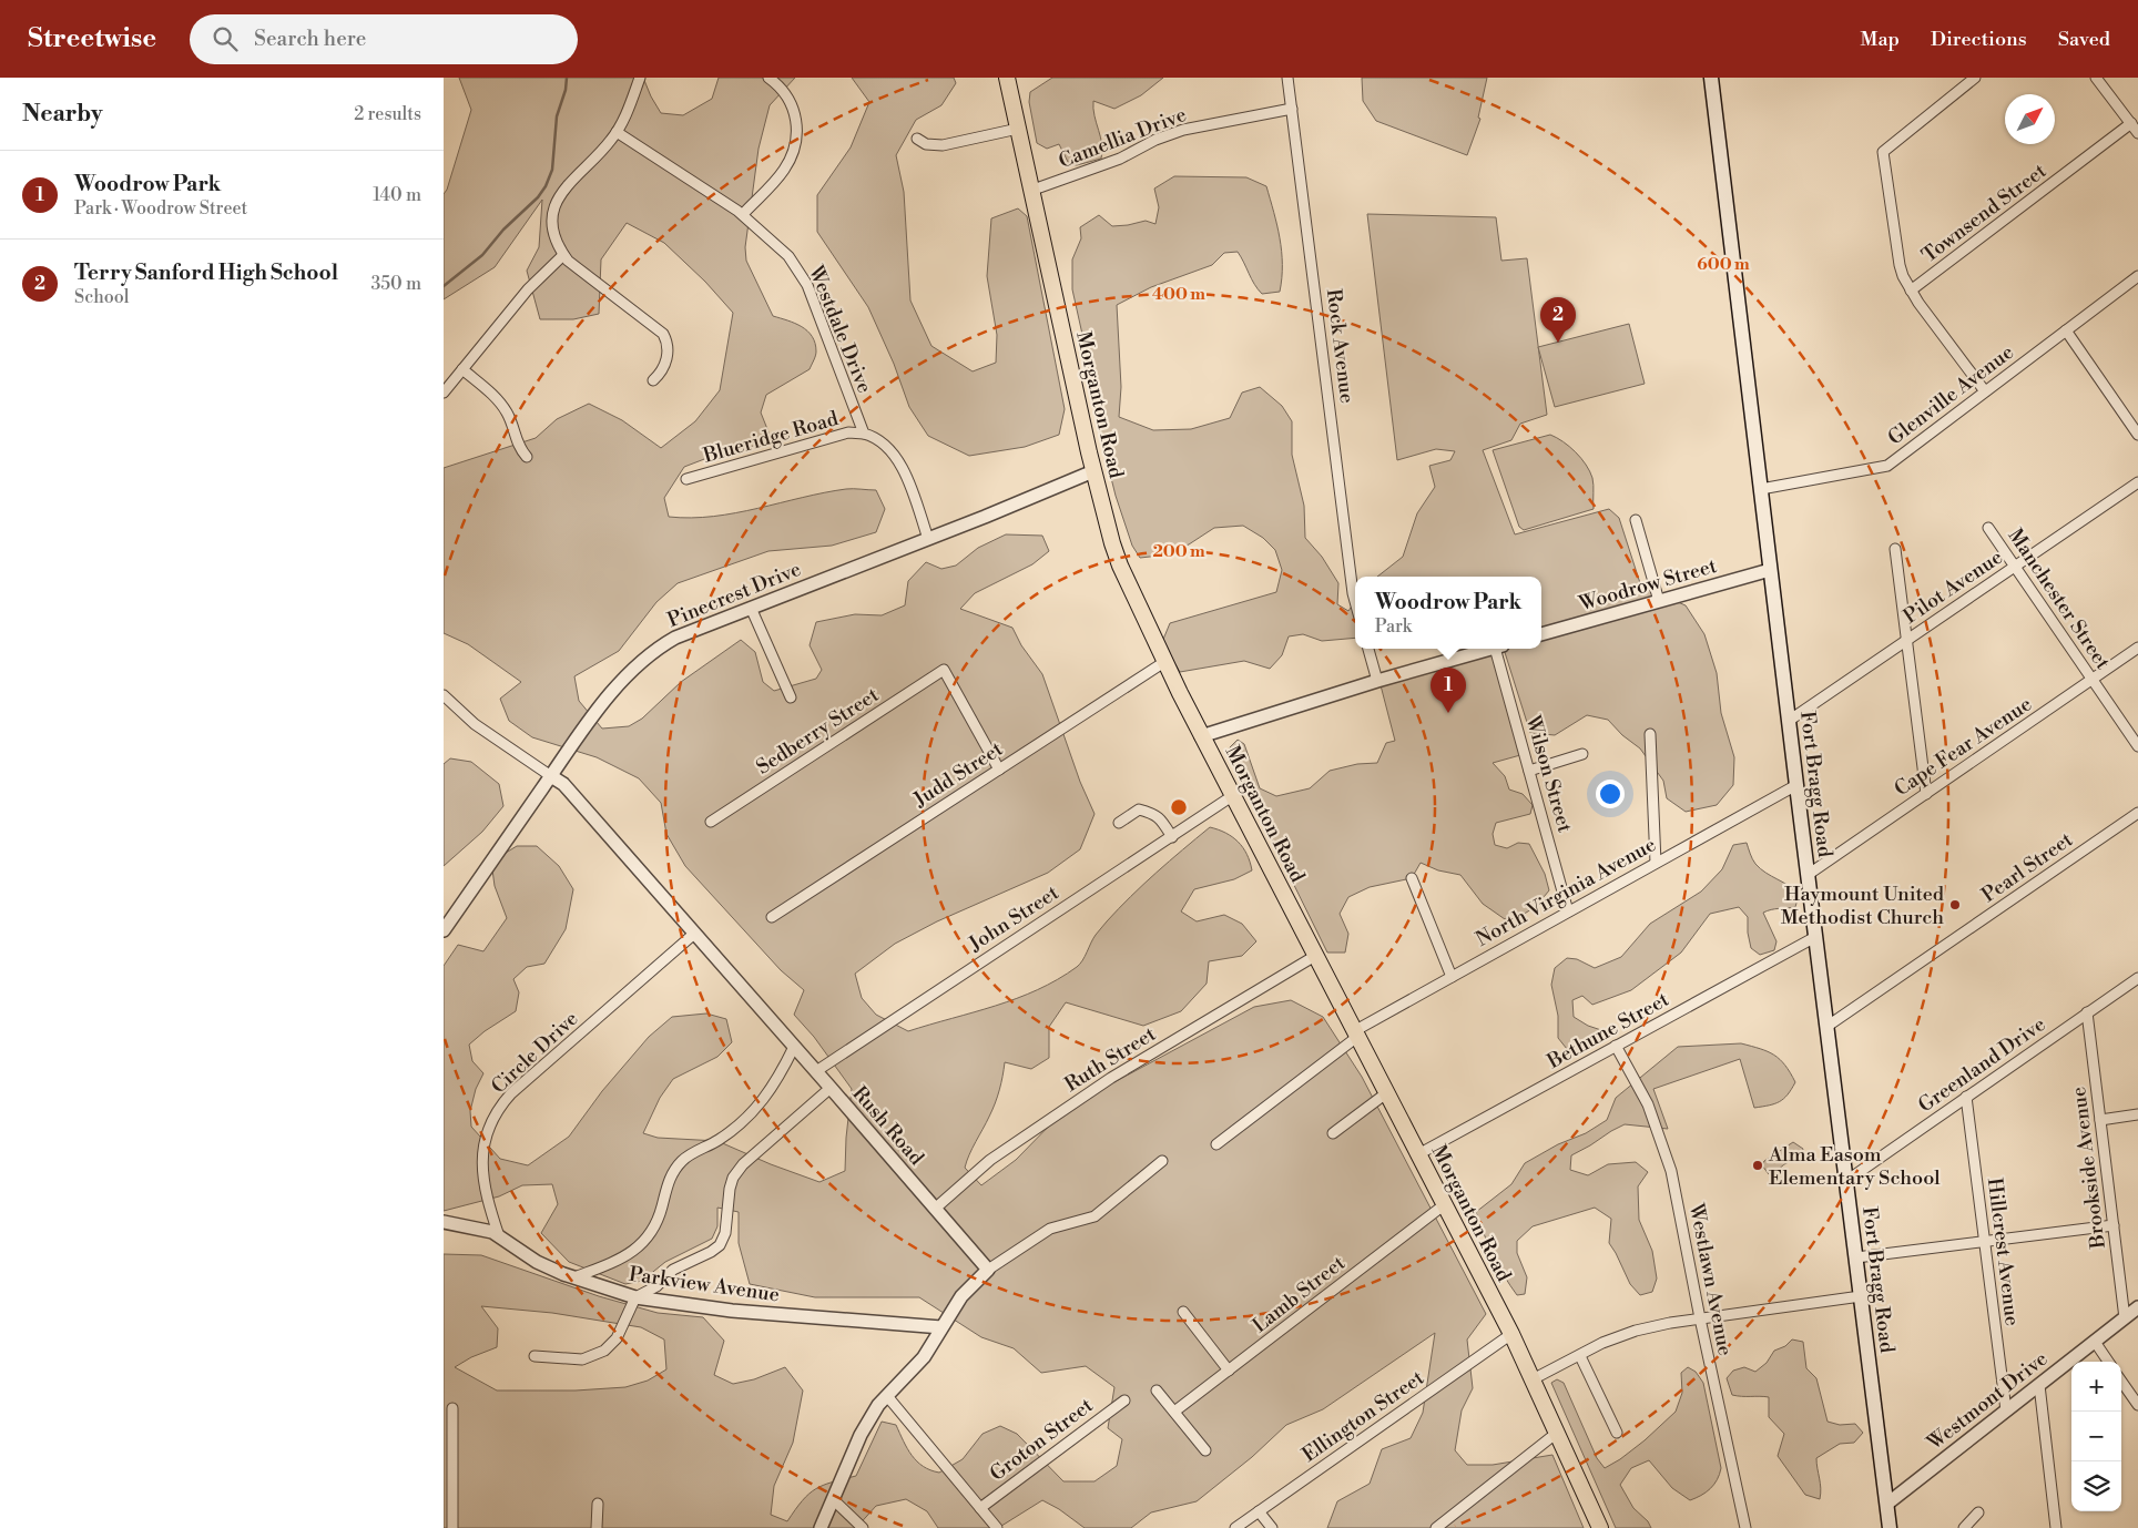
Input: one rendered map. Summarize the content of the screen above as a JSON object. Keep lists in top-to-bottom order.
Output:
{
  "streets": {
    "main road": ["Morganton Road", "Fort Bragg Road"],
    "street": [
      "Camellia Drive",
      "Townsend Street",
      "Westdale Drive",
      "Rock Avenue",
      "Glenville Avenue",
      "Blueridge Road",
      "Woodrow Street",
      "Pilot Avenue",
      "Pinecrest Drive",
      "Manchester Street",
      "Sedberry Street",
      "Cape Fear Avenue",
      "Judd Street",
      "Wilson Street",
      "Pearl Street",
      "North Virginia Avenue",
      "John Street",
      "Bethune Street",
      "Circle Drive",
      "Ruth Street",
      "Greenland Drive",
      "Rush Road",
      "Brookside Avenue",
      "Hillcrest Avenue",
      "Westlawn Avenue",
      "Parkview Avenue",
      "Lamb Street",
      "Westmont Drive",
      "Ellington Street",
      "Groton Street"
    ]
  },
  "crossings": [
    ["Camellia Drive", "Rock Avenue"],
    ["Camellia Drive", "Morganton Road"],
    ["Westdale Drive", "Blueridge Road"],
    ["Glenville Avenue", "Fort Bragg Road"],
    ["Morganton Road", "Pinecrest Drive"],
    ["Morganton Road", "Judd Street"],
    ["Morganton Road", "North Virginia Avenue"],
    ["Morganton Road", "John Street"],
    ["Morganton Road", "Bethune Street"],
    ["Morganton Road", "Ruth Street"],
    ["Morganton Road", "Lamb Street"],
    ["Morganton Road", "Ellington Street"],
    ["Woodrow Street", "Fort Bragg Road"],
    ["Pilot Avenue", "Manchester Street"],
    ["Pilot Avenue", "Fort Bragg Road"],
    ["Pinecrest Drive", "Rush Road"],
    ["Manchester Street", "Cape Fear Avenue"],
    ["Sedberry Street", "Judd Street"],
    ["Cape Fear Avenue", "Fort Bragg Road"],
    ["Wilson Street", "North Virginia Avenue"],
    ["Fort Bragg Road", "Pearl Street"],
    ["Fort Bragg Road", "North Virginia Avenue"],
    ["Fort Bragg Road", "Bethune Street"],
    ["Fort Bragg Road", "Greenland Drive"],
    ["Fort Bragg Road", "Westmont Drive"],
    ["John Street", "Rush Road"],
    ["Bethune Street", "Westlawn Avenue"],
    ["Circle Drive", "Rush Road"],
    ["Circle Drive", "Parkview Avenue"],
    ["Ruth Street", "Rush Road"],
    ["Greenland Drive", "Brookside Avenue"],
    ["Greenland Drive", "Hillcrest Avenue"],
    ["Brookside Avenue", "Westmont Drive"],
    ["Hillcrest Avenue", "Westmont Drive"]
  ],
  "places": ["Haymount United Methodist Church", "Alma Easom Elementary School"],
  "north": "top right",
  "page": {
    "header": "Streetwise",
    "search": "Search here",
    "nav": ["Map", "Directions", "Saved"],
    "heading": ["Nearby", "2 results"],
    "list": [
      {
        "mark": "1",
        "name": "Woodrow Park",
        "note": "Park · Woodrow Street",
        "value": "140 m"
      },
      {
        "mark": "2",
        "name": "Terry Sanford High School",
        "note": "School",
        "value": "350 m"
      }
    ],
    "pins": ["2", "1"],
    "popup": ["Woodrow Park", "Park"],
    "map_buttons": ["+", "−"]
  },
  "rings": ["600 m", "400 m", "200 m"]
}
